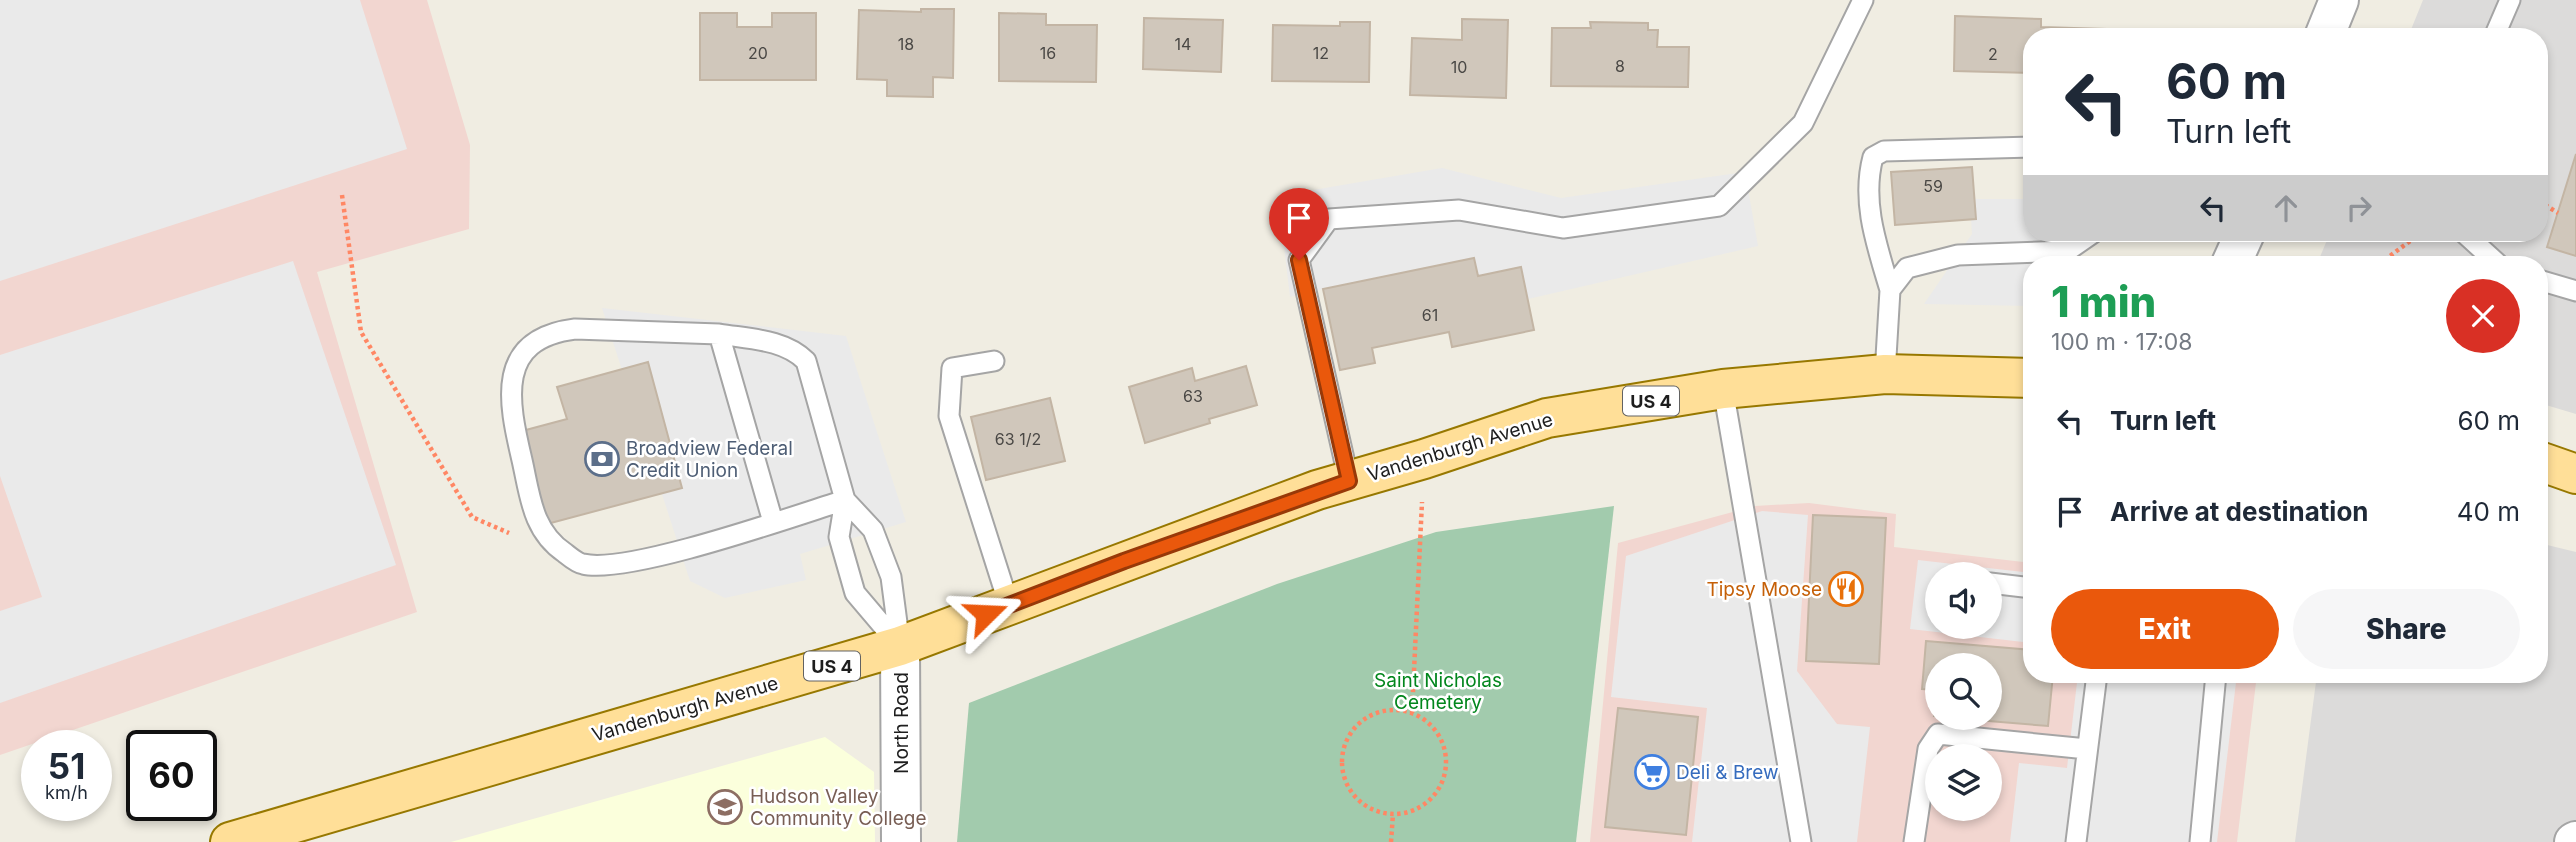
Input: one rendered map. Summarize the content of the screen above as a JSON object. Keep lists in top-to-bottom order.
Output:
{
  "streets": {
    "main road": ["US 4", "Vandenburgh Avenue"],
    "street": ["North Road"]
  },
  "crossings": [
    ["Vandenburgh Avenue", "North Road"]
  ],
  "parks": ["Saint Nicholas Cemetery"],
  "places": {
    "bank": ["Broadview Federal Credit Union"],
    "restaurant": ["Tipsy Moose"],
    "supermarket": ["Deli & Brew"],
    "school or university": ["Hudson Valley Community College"]
  },
  "house_numbers": [
    "18",
    "14",
    "20",
    "16",
    "12",
    "2",
    "8",
    "10",
    "59",
    "61",
    "63",
    "63 1/2"
  ],
  "page": {
    "turn": ["60 m", "Turn left"],
    "heading": ["1 min", "100 m · 17:08"],
    "list": [
      {
        "name": "Turn left",
        "value": "60 m"
      },
      {
        "name": "Arrive at destination",
        "value": "40 m"
      }
    ],
    "buttons": ["Exit", "Share"],
    "speed": "51 km/h",
    "limit": "60"
  }
}
